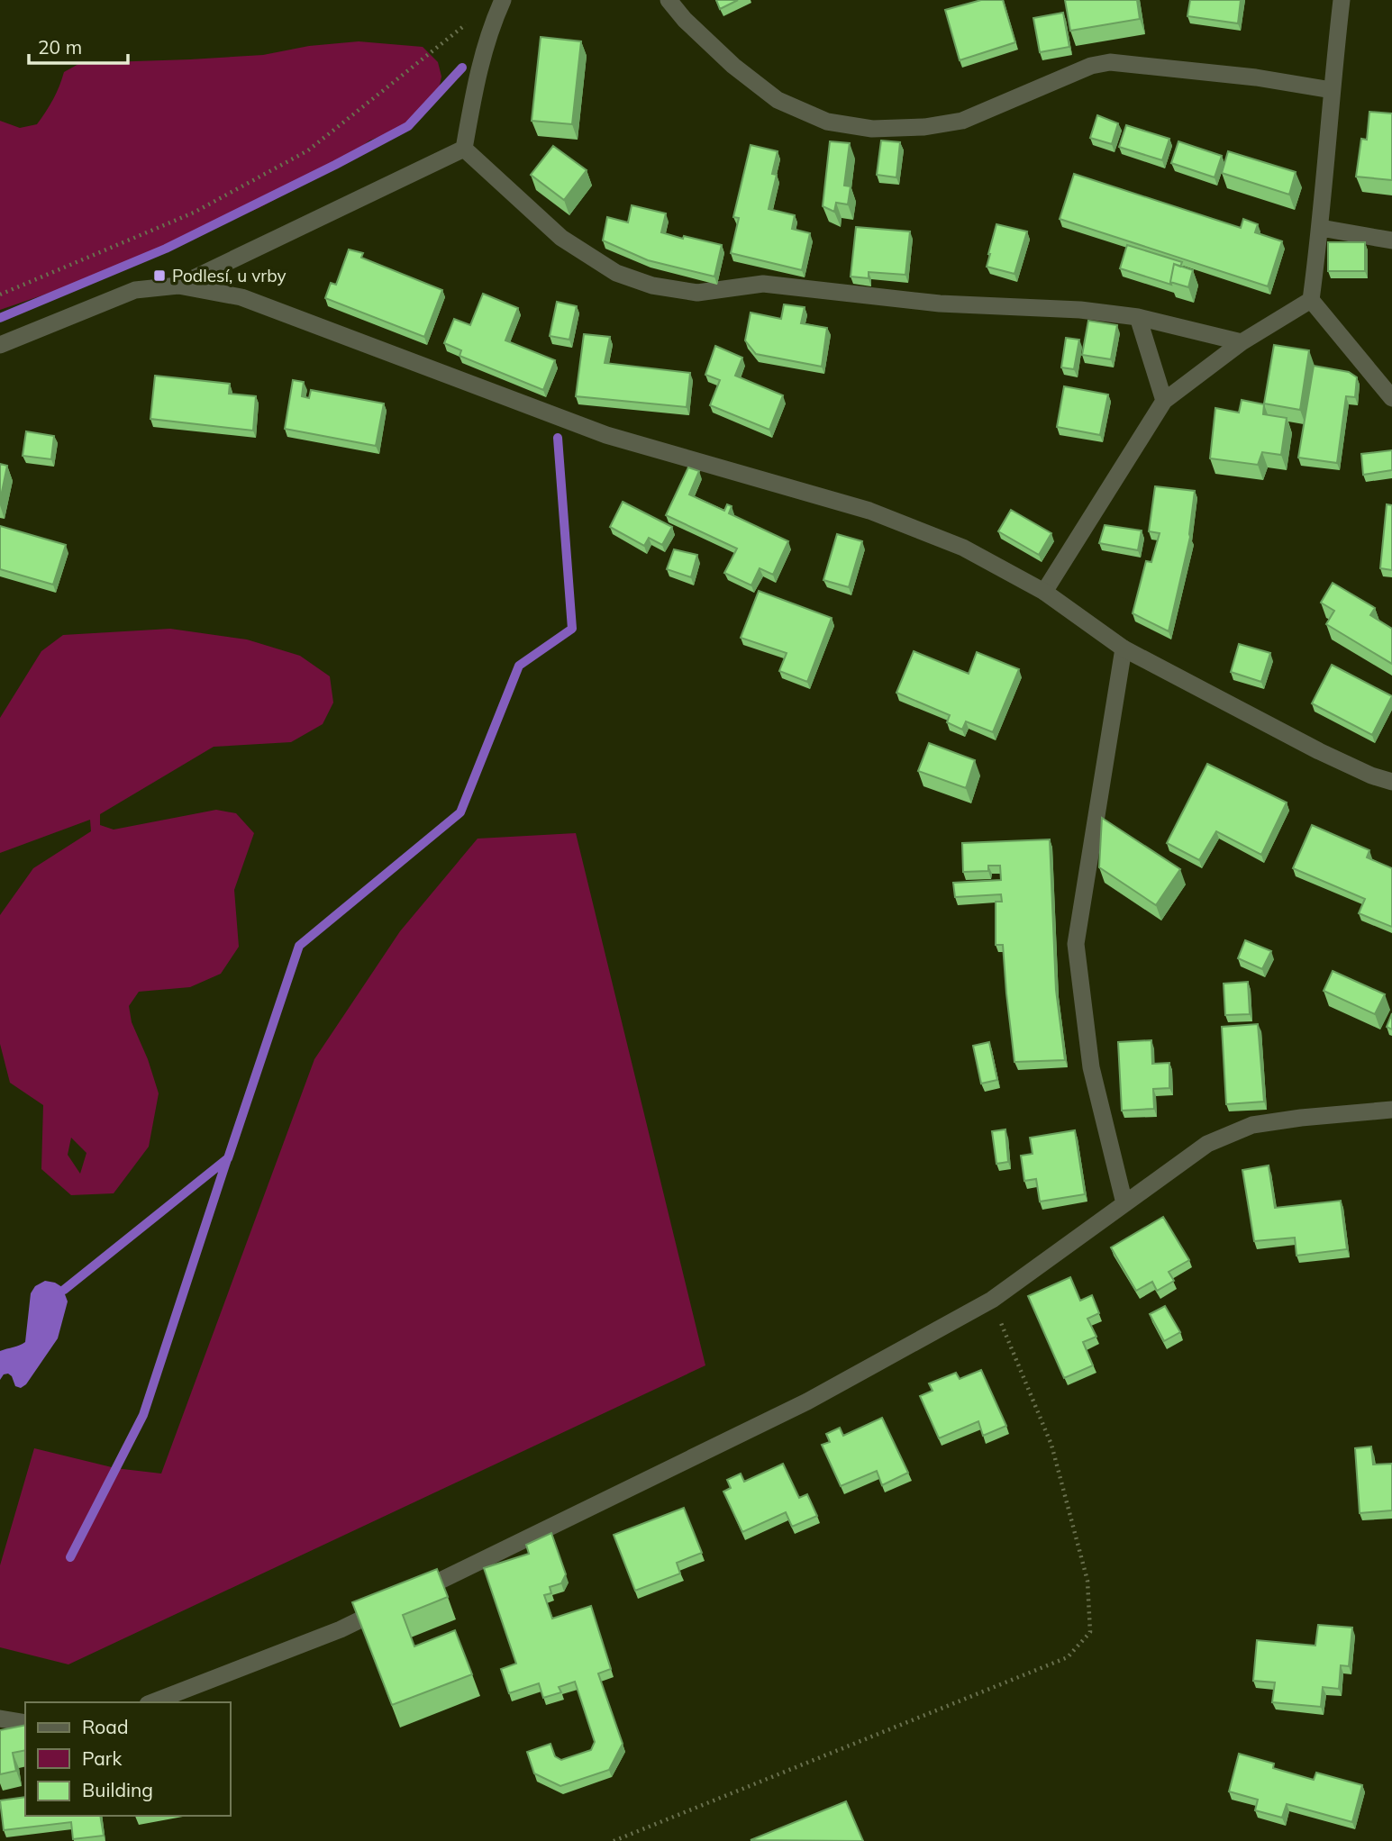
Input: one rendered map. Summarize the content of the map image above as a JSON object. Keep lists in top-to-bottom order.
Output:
{
  "places": {
    "transit": ["Podlesí, u vrby"]
  },
  "legend": ["Road", "Park", "Building"],
  "scale_bar": "20 m"
}
